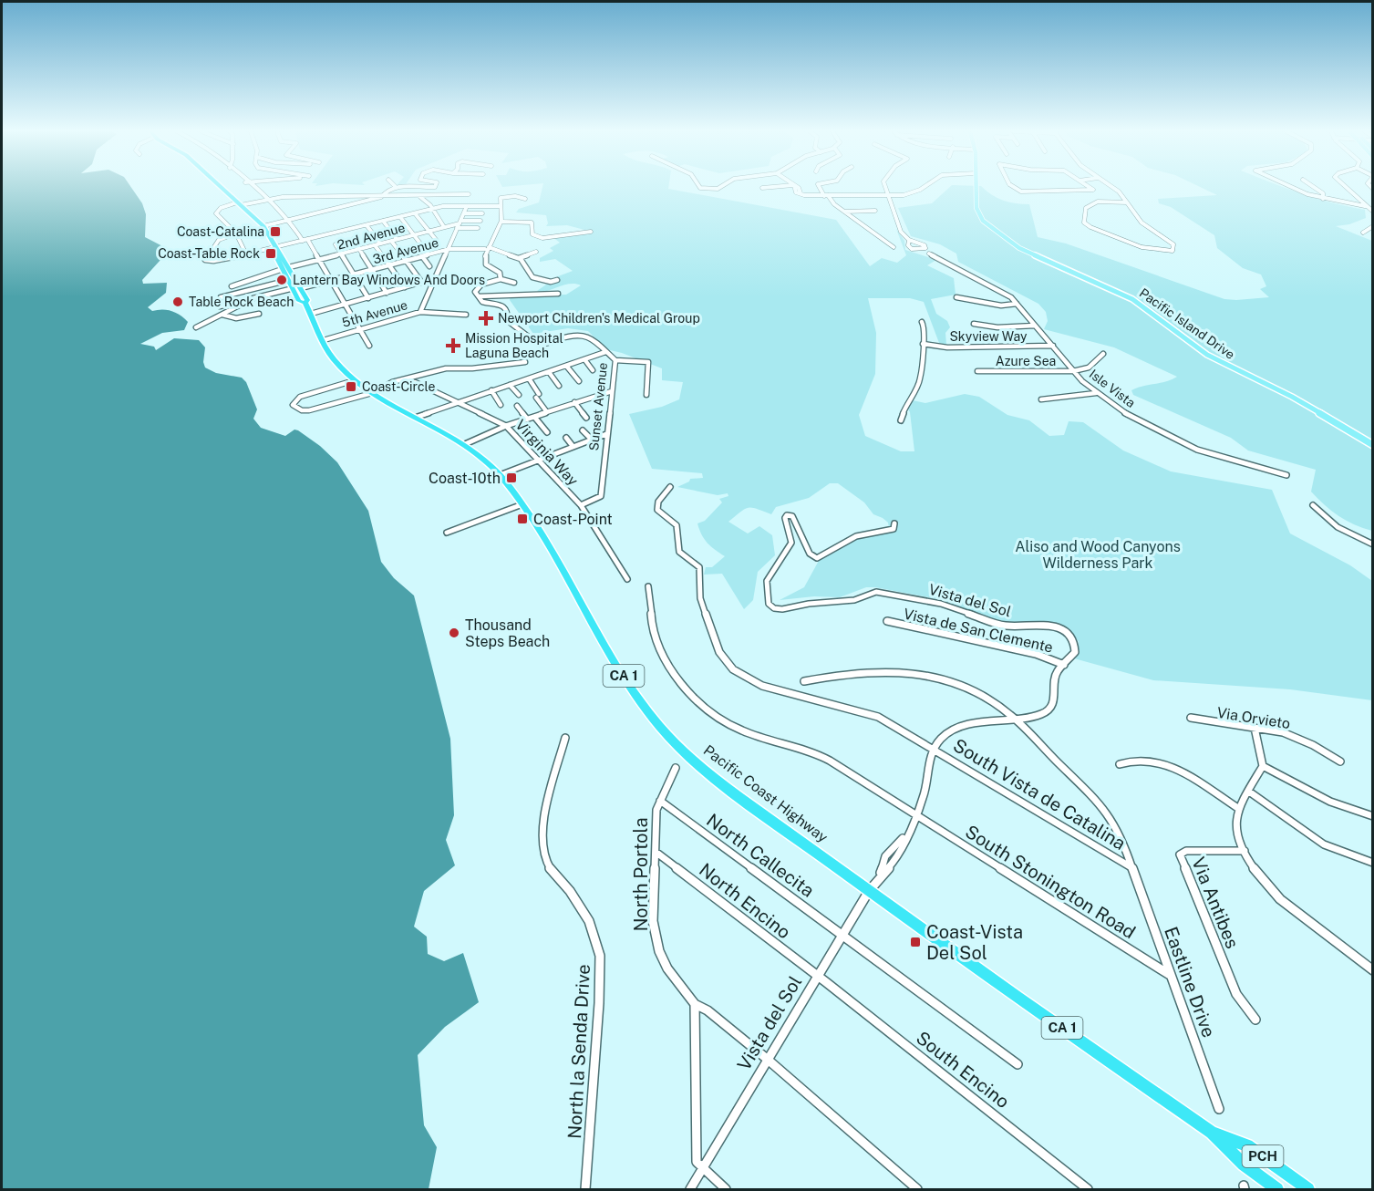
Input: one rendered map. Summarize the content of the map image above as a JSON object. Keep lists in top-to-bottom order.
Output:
{
  "streets": {
    "highway": ["CA 1", "Pacific Coast Highway", "PCH"],
    "main road": ["Pacific Island Drive"],
    "street": [
      "2nd Avenue",
      "3rd Avenue",
      "5th Avenue",
      "Skyview Way",
      "Azure Sea",
      "Isle Vista",
      "Sunset Avenue",
      "Virginia Way",
      "Vista del Sol",
      "Vista de San Clemente",
      "Via Orvieto",
      "South Vista de Catalina",
      "North Callecita",
      "North Portola",
      "South Stonington Road",
      "North Encino",
      "Via Antibes",
      "Eastline Drive",
      "North la Senda Drive",
      "South Encino"
    ]
  },
  "crossings": [
    ["2nd Avenue", "Pacific Coast Highway"],
    ["3rd Avenue", "Pacific Coast Highway"],
    ["5th Avenue", "Pacific Coast Highway"],
    ["Skyview Way", "Isle Vista"],
    ["Azure Sea", "Isle Vista"],
    ["Sunset Avenue", "Virginia Way"],
    ["Vista del Sol", "Vista de San Clemente"],
    ["Vista del Sol", "Pacific Coast Highway"],
    ["Vista del Sol", "South Vista de Catalina"],
    ["Vista del Sol", "North Callecita"],
    ["Vista del Sol", "South Stonington Road"],
    ["Vista del Sol", "North Encino"],
    ["Vista del Sol", "Eastline Drive"],
    ["Vista del Sol", "South Encino"],
    ["South Vista de Catalina", "Eastline Drive"],
    ["North Callecita", "North Portola"],
    ["North Portola", "North Encino"],
    ["South Stonington Road", "Eastline Drive"],
    ["North Encino", "South Encino"]
  ],
  "parks": ["Aliso and Wood Canyons Wilderness Park"],
  "places": {
    "transit": [
      "Coast-Catalina",
      "Coast-Table Rock",
      "Coast-Circle",
      "Coast-10th",
      "Coast-Point",
      "Coast-Vista Del Sol"
    ],
    "other": ["Lantern Bay Windows And Doors", "Table Rock Beach", "Thousand Steps Beach"],
    "health": ["Newport Children's Medical Group", "Mission Hospital Laguna Beach"]
  }
}
